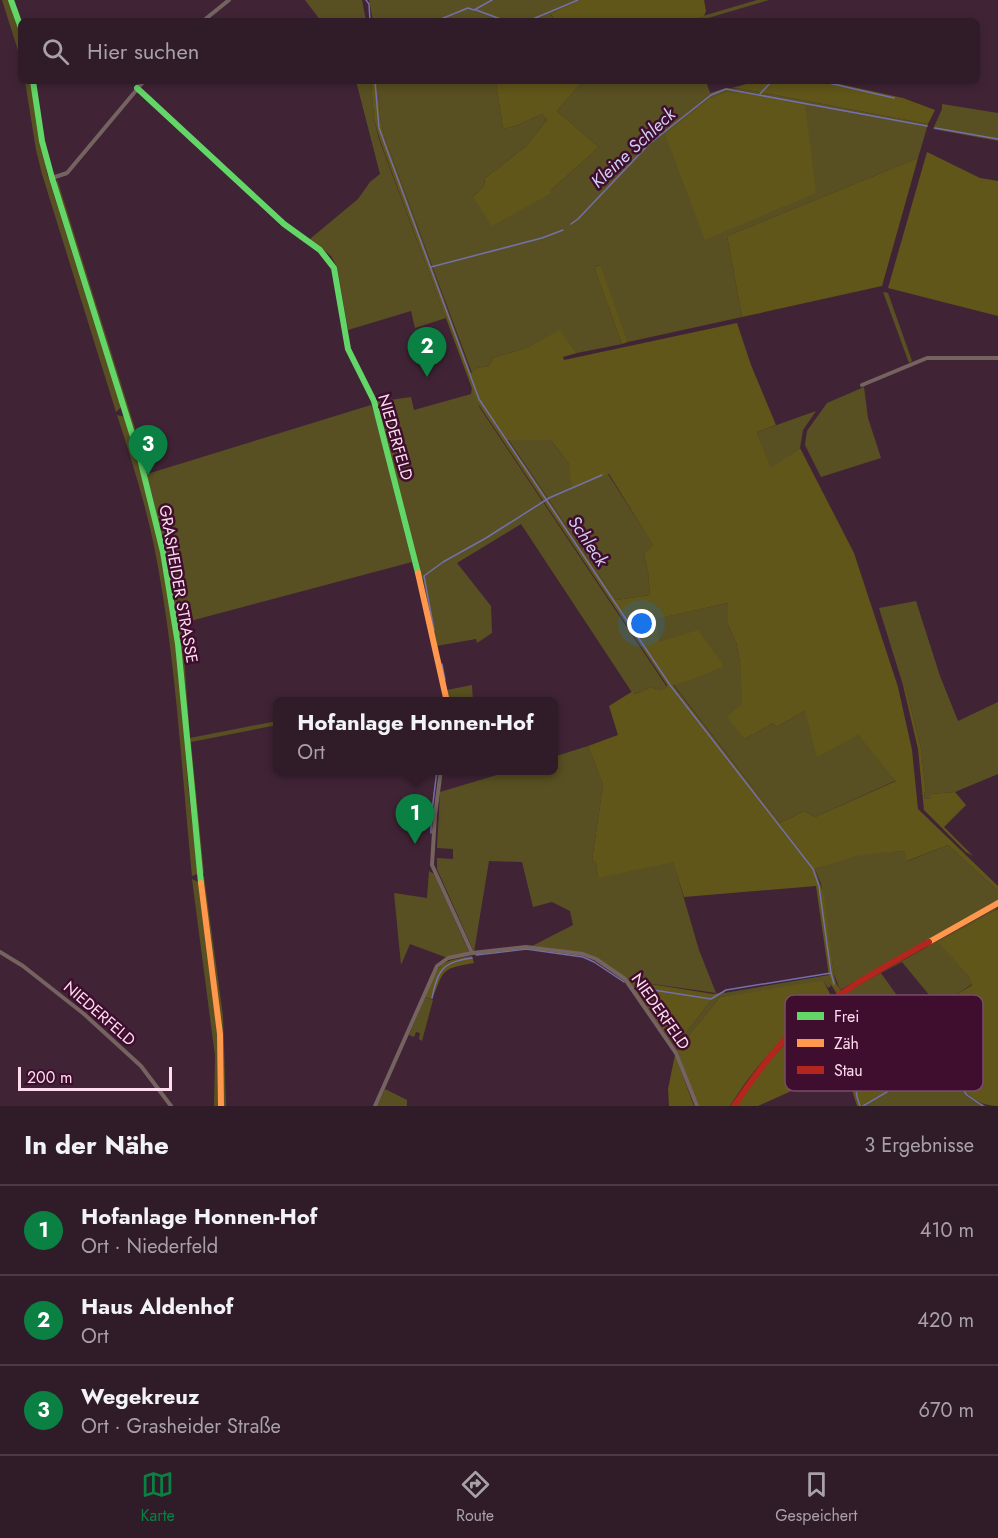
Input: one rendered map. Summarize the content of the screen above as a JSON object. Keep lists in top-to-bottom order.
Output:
{
  "streets": {
    "street": ["NIEDERFELD", "GRASHEIDER STRASSE"]
  },
  "water": ["Kleine Schleck", "Schleck"],
  "legend": ["Frei", "Zäh", "Stau"],
  "scale_bar": "200 m",
  "page": {
    "search": "Hier suchen",
    "pins": ["2", "3", "1"],
    "popup": ["Hofanlage Honnen-Hof", "Ort"],
    "scale": "200 m",
    "heading": ["In der Nähe", "3 Ergebnisse"],
    "list": [
      {
        "mark": "1",
        "name": "Hofanlage Honnen-Hof",
        "note": "Ort · Niederfeld",
        "value": "410 m"
      },
      {
        "mark": "2",
        "name": "Haus Aldenhof",
        "note": "Ort",
        "value": "420 m"
      },
      {
        "mark": "3",
        "name": "Wegekreuz",
        "note": "Ort · Grasheider Straße",
        "value": "670 m"
      }
    ],
    "nav": ["Karte", "Route", "Gespeichert"]
  }
}
